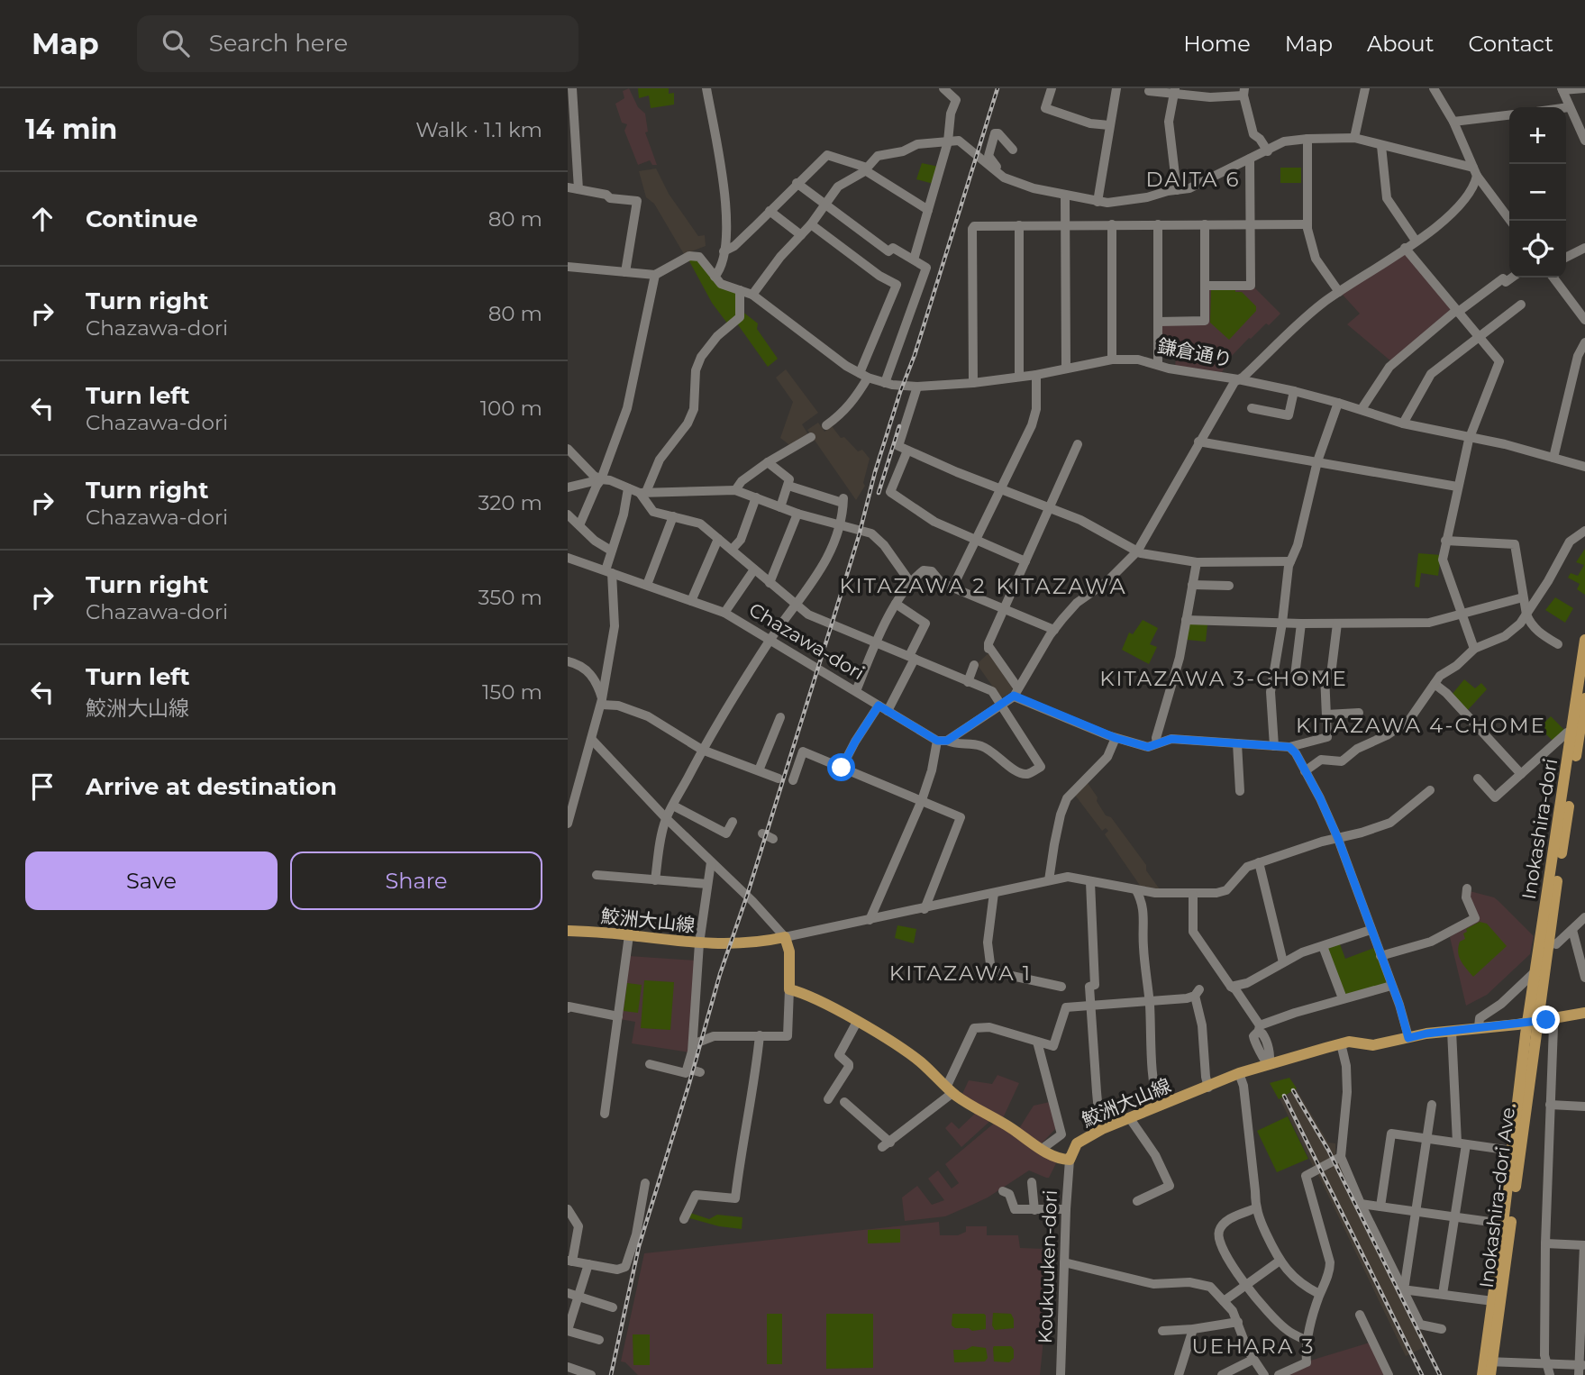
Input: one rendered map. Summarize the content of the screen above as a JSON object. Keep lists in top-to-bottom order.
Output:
{
  "streets": {
    "main road": ["Inokashira-dori", "鮫洲大山線", "Inokashira-dori Ave."],
    "street": ["鎌倉通り", "Chazawa-dori", "Koukuuken-dori"]
  },
  "crossings": [
    ["Inokashira-dori", "鮫洲大山線"],
    ["Inokashira-dori", "Inokashira-dori Ave."],
    ["鮫洲大山線", "Inokashira-dori Ave."],
    ["鮫洲大山線", "Koukuuken-dori"]
  ],
  "districts": [
    "DAITA 6",
    "KITAZAWA 2",
    "KITAZAWA",
    "KITAZAWA 3-CHOME",
    "KITAZAWA 4-CHOME",
    "KITAZAWA 1",
    "UEHARA 3"
  ],
  "page": {
    "header": "Map",
    "search": "Search here",
    "nav": [
      "Home",
      "Map",
      "About",
      "Contact"
    ],
    "heading": ["14 min", "Walk · 1.1 km"],
    "map_buttons": ["+", "−"],
    "list": [
      ["Continue", "80 m"],
      ["Turn right", "Chazawa-dori", "80 m"],
      ["Turn left", "Chazawa-dori", "100 m"],
      ["Turn right", "Chazawa-dori", "320 m"],
      ["Turn right", "Chazawa-dori", "350 m"],
      ["Turn left", "鮫洲大山線", "150 m"],
      "Arrive at destination"
    ],
    "buttons": ["Save", "Share"]
  }
}
